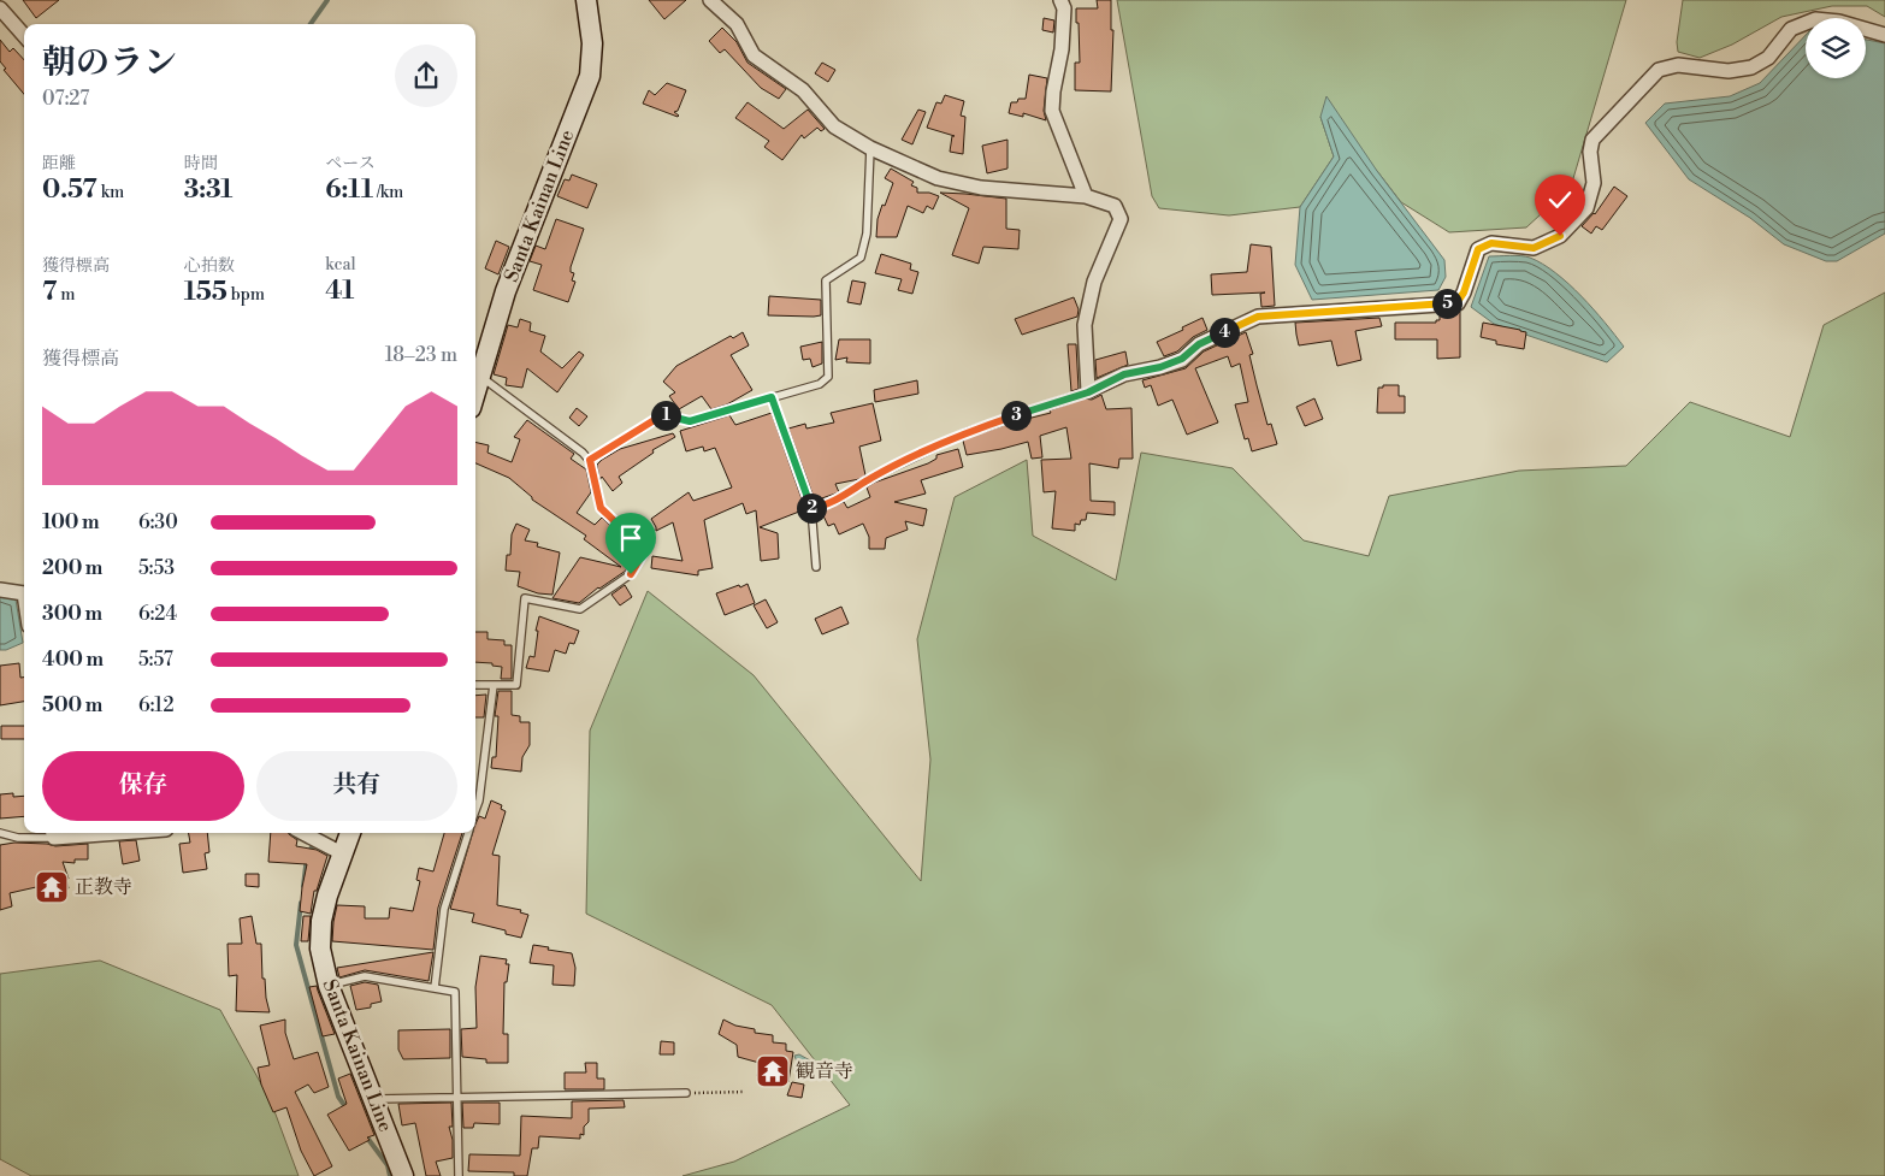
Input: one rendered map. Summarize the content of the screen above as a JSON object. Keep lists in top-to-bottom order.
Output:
{
  "streets": {
    "main road": ["Santa Kainan Line"]
  },
  "places": {
    "temple": ["正教寺", "観音寺"]
  },
  "page": {
    "heading": ["朝のラン", "07:27"],
    "stats": [
      ["距離", "0.57 km"],
      ["時間", "3:31"],
      ["ペース", "6:11 /km"],
      ["獲得標高", "7 m"],
      ["心拍数", "155 bpm"],
      ["kcal", "41"]
    ],
    "pins": [
      "5",
      "4",
      "1",
      "3",
      "2"
    ],
    "chart": ["獲得標高", "18–23 m"],
    "list": [
      {
        "name": "100 m",
        "note": "6:30"
      },
      {
        "name": "200 m",
        "note": "5:53"
      },
      {
        "name": "300 m",
        "note": "6:24"
      },
      {
        "name": "400 m",
        "note": "5:57"
      },
      {
        "name": "500 m",
        "note": "6:12"
      }
    ],
    "buttons": ["保存", "共有"]
  }
}
